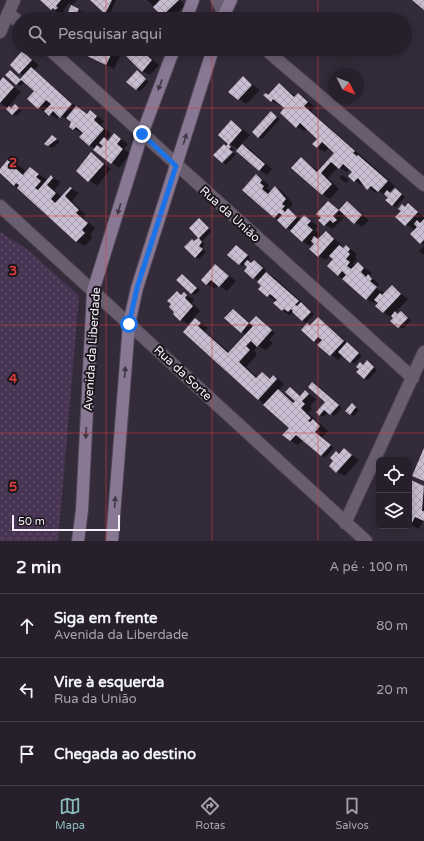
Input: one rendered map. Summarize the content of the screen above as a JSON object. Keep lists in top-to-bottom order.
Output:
{
  "streets": {
    "street": ["Rua da União", "Avenida da Liberdade", "Rua da Sorte"]
  },
  "crossings": [
    ["Rua da União", "Avenida da Liberdade"],
    ["Avenida da Liberdade", "Rua da Sorte"]
  ],
  "scale_bar": "50 m",
  "north": "bottom right",
  "page": {
    "search": "Pesquisar aqui",
    "scale": "50 m",
    "heading": ["2 min", "A pé · 100 m"],
    "list": [
      ["Siga em frente", "Avenida da Liberdade", "80 m"],
      ["Vire à esquerda", "Rua da União", "20 m"],
      "Chegada ao destino"
    ],
    "nav": ["Mapa", "Rotas", "Salvos"]
  },
  "grid": {
    "rows": [
      "2",
      "3",
      "4",
      "5"
    ]
  }
}
